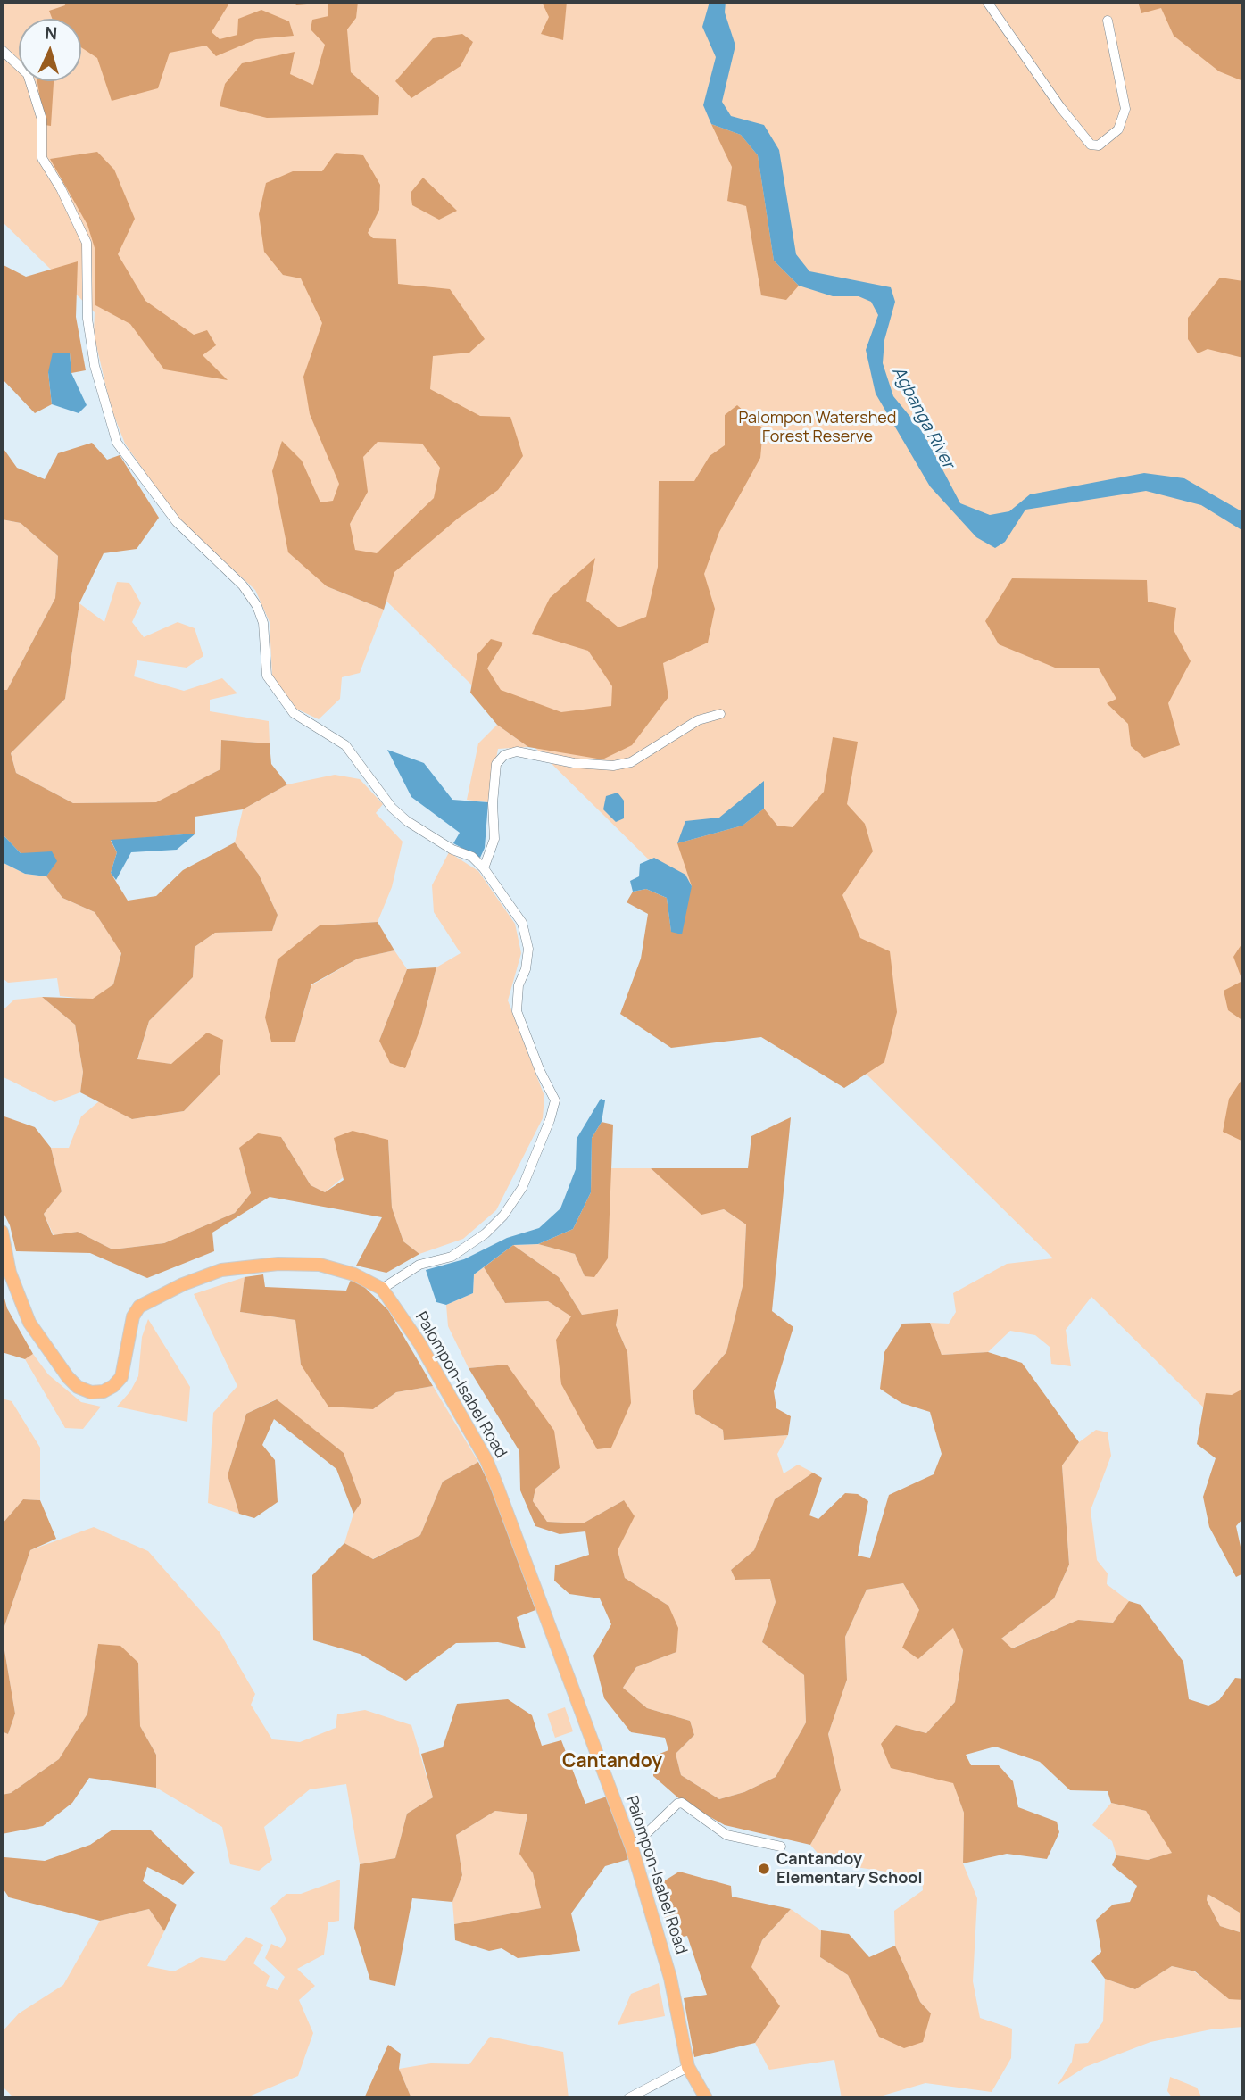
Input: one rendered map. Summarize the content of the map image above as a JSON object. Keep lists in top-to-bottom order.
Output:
{
  "streets": {
    "highway": ["Palompon-Isabel Road"]
  },
  "districts": ["Cantandoy"],
  "water": ["Agbanga River"],
  "parks": ["Palompon Watershed Forest Reserve"],
  "places": ["Cantandoy Elementary School"],
  "north": "top"
}
